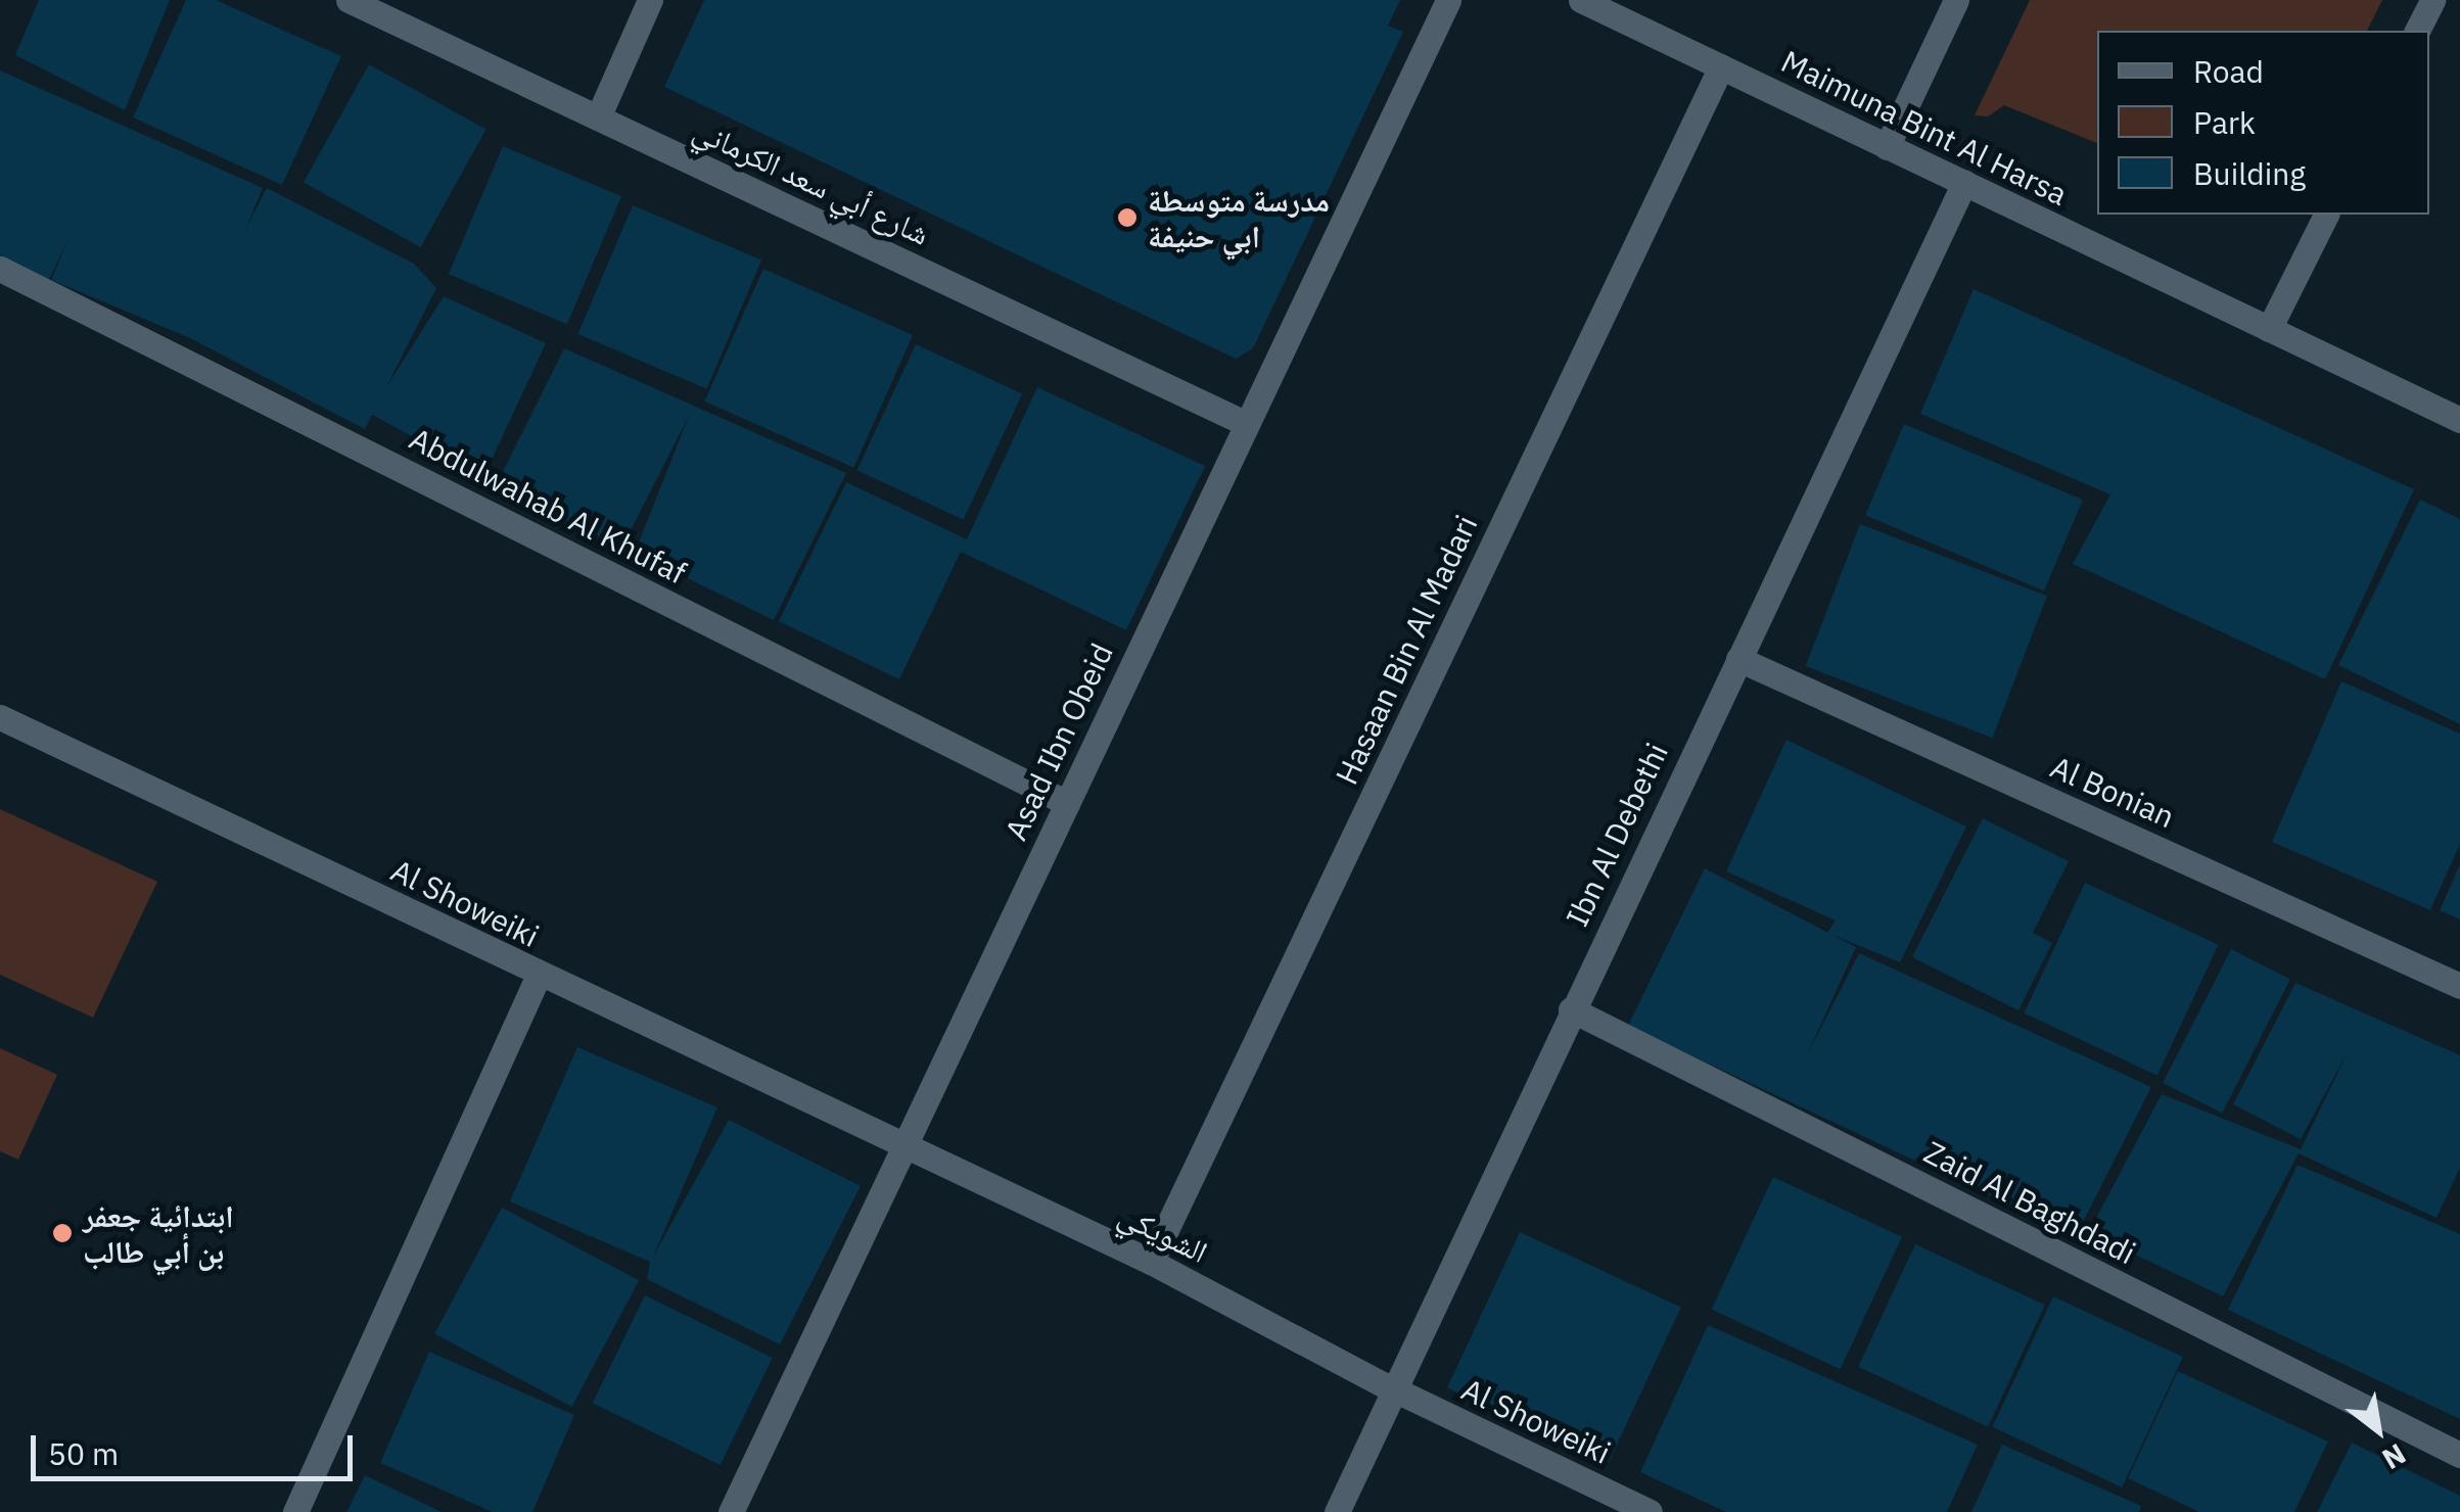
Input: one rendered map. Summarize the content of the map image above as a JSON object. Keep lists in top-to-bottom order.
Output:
{
  "streets": {
    "street": [
      "Maimuna Bint Al Harsa",
      "شارع أبي سعد الكرماني",
      "Abdulwahab Al Khufaf",
      "Hasaan Bin Al Madari",
      "Asad Ibn Obeid",
      "Al Bonian",
      "Ibn Al Debethi",
      "Al Showeiki",
      "Zaid Al Baghdadi",
      "الشويكي"
    ]
  },
  "crossings": [
    ["Maimuna Bint Al Harsa", "Hasaan Bin Al Madari"],
    ["Maimuna Bint Al Harsa", "Ibn Al Debethi"],
    ["شارع أبي سعد الكرماني", "Asad Ibn Obeid"],
    ["Abdulwahab Al Khufaf", "Asad Ibn Obeid"],
    ["Hasaan Bin Al Madari", "الشويكي"],
    ["Asad Ibn Obeid", "Al Showeiki"],
    ["Asad Ibn Obeid", "الشويكي"],
    ["Al Bonian", "Ibn Al Debethi"],
    ["Ibn Al Debethi", "Al Showeiki"],
    ["Ibn Al Debethi", "Zaid Al Baghdadi"],
    ["Ibn Al Debethi", "الشويكي"],
    ["Al Showeiki", "الشويكي"]
  ],
  "places": ["مدرسة متوسطة ابي حنيفة", "ابتدائية جعفر بن أبي طالب"],
  "legend": ["Road", "Park", "Building"],
  "scale_bar": "50 m",
  "north": "bottom right"
}
